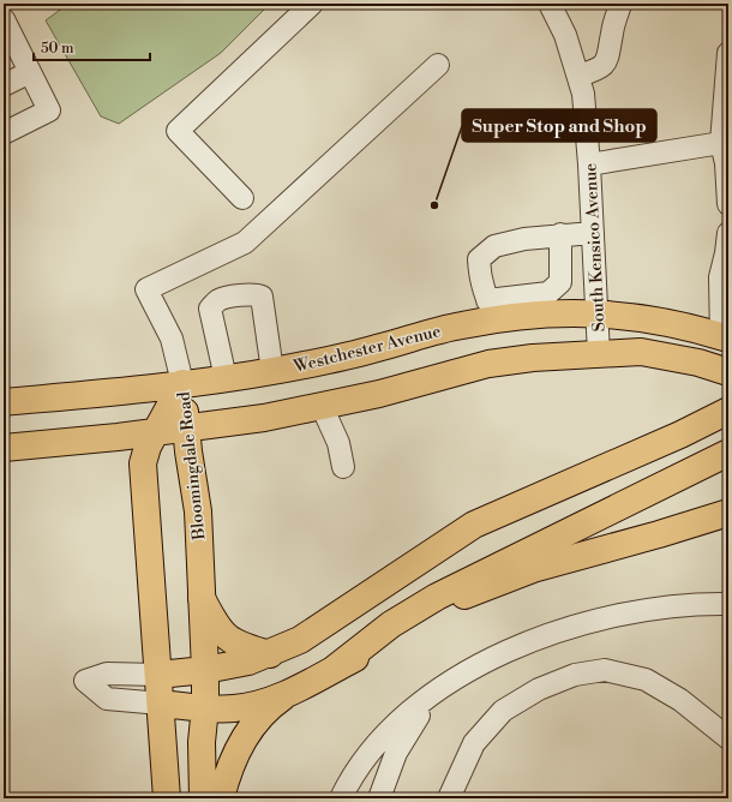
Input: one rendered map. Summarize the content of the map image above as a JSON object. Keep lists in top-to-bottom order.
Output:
{
  "streets": {
    "main road": ["Westchester Avenue", "Bloomingdale Road"],
    "street": ["South Kensico Avenue"]
  },
  "crossings": [
    ["South Kensico Avenue", "Westchester Avenue"],
    ["Westchester Avenue", "Bloomingdale Road"]
  ],
  "places": ["Super Stop and Shop"],
  "scale_bar": "50 m"
}
